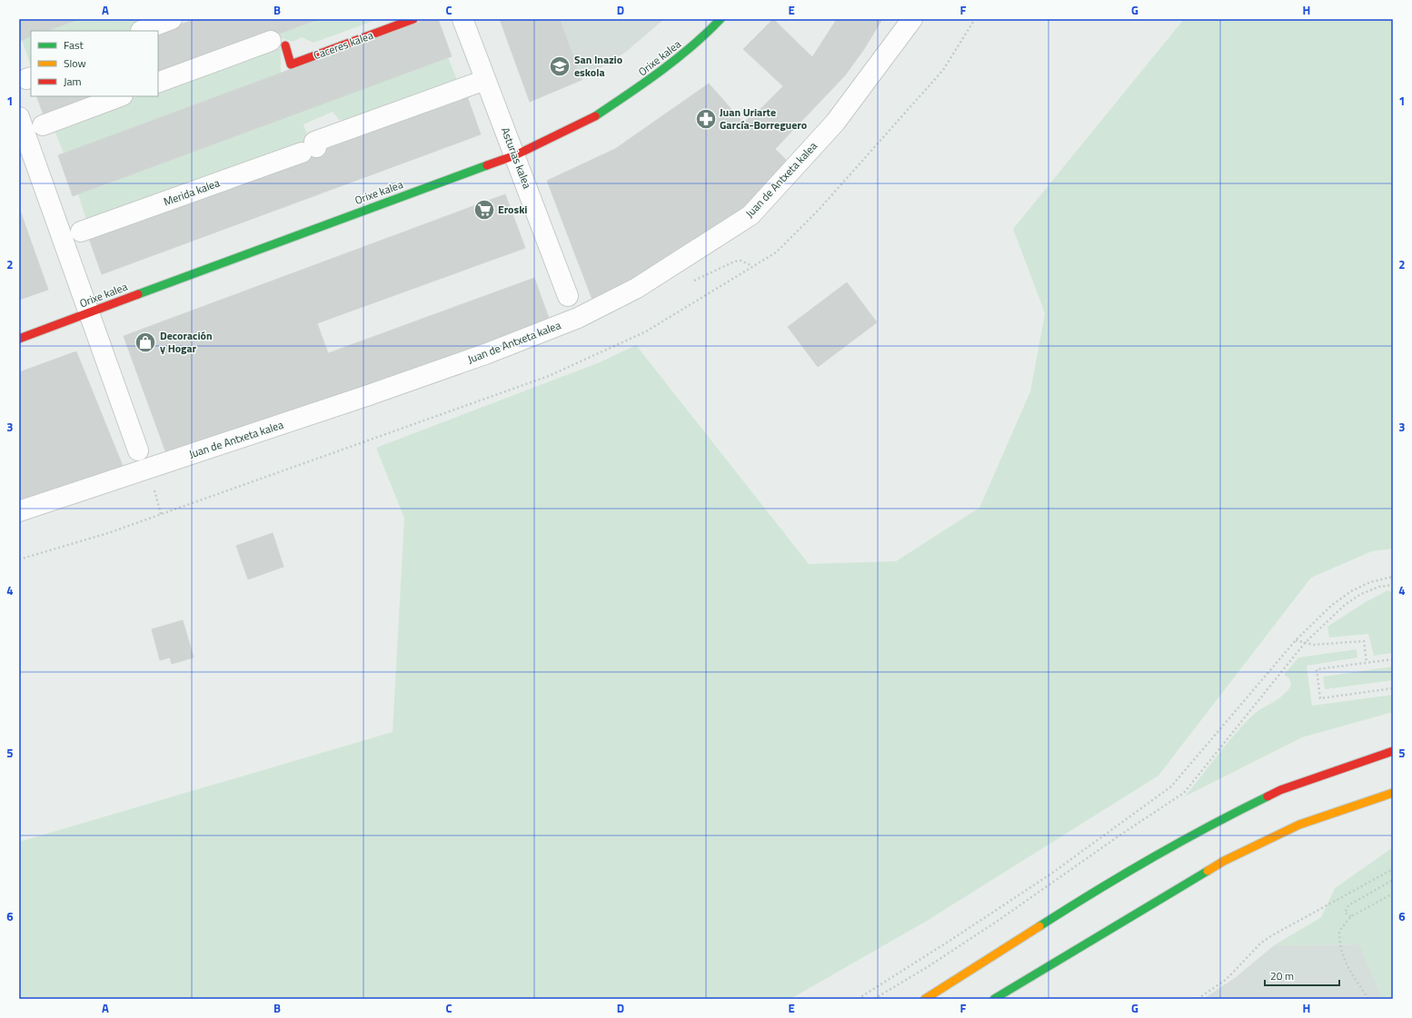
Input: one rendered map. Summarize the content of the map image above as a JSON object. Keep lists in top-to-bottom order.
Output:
{
  "streets": {
    "main road": ["Caceres kalea", "Orixe kalea"],
    "street": ["Asturias kalea", "Juan de Antxeta kalea", "Merida kalea"]
  },
  "crossings": [
    ["Orixe kalea", "Asturias kalea"],
    ["Asturias kalea", "Merida kalea"]
  ],
  "places": {
    "school or university": ["San Inazio eskola"],
    "pharmacy": ["Juan Uriarte García-Borreguero"],
    "supermarket": ["Eroski"],
    "shop": ["Decoración y Hogar"]
  },
  "legend": ["Fast", "Slow", "Jam"],
  "scale_bar": "20 m",
  "grid": {
    "columns": [
      "A",
      "B",
      "C",
      "D",
      "E",
      "F",
      "G",
      "H"
    ],
    "rows": [
      "1",
      "2",
      "3",
      "4",
      "5",
      "6"
    ]
  }
}
